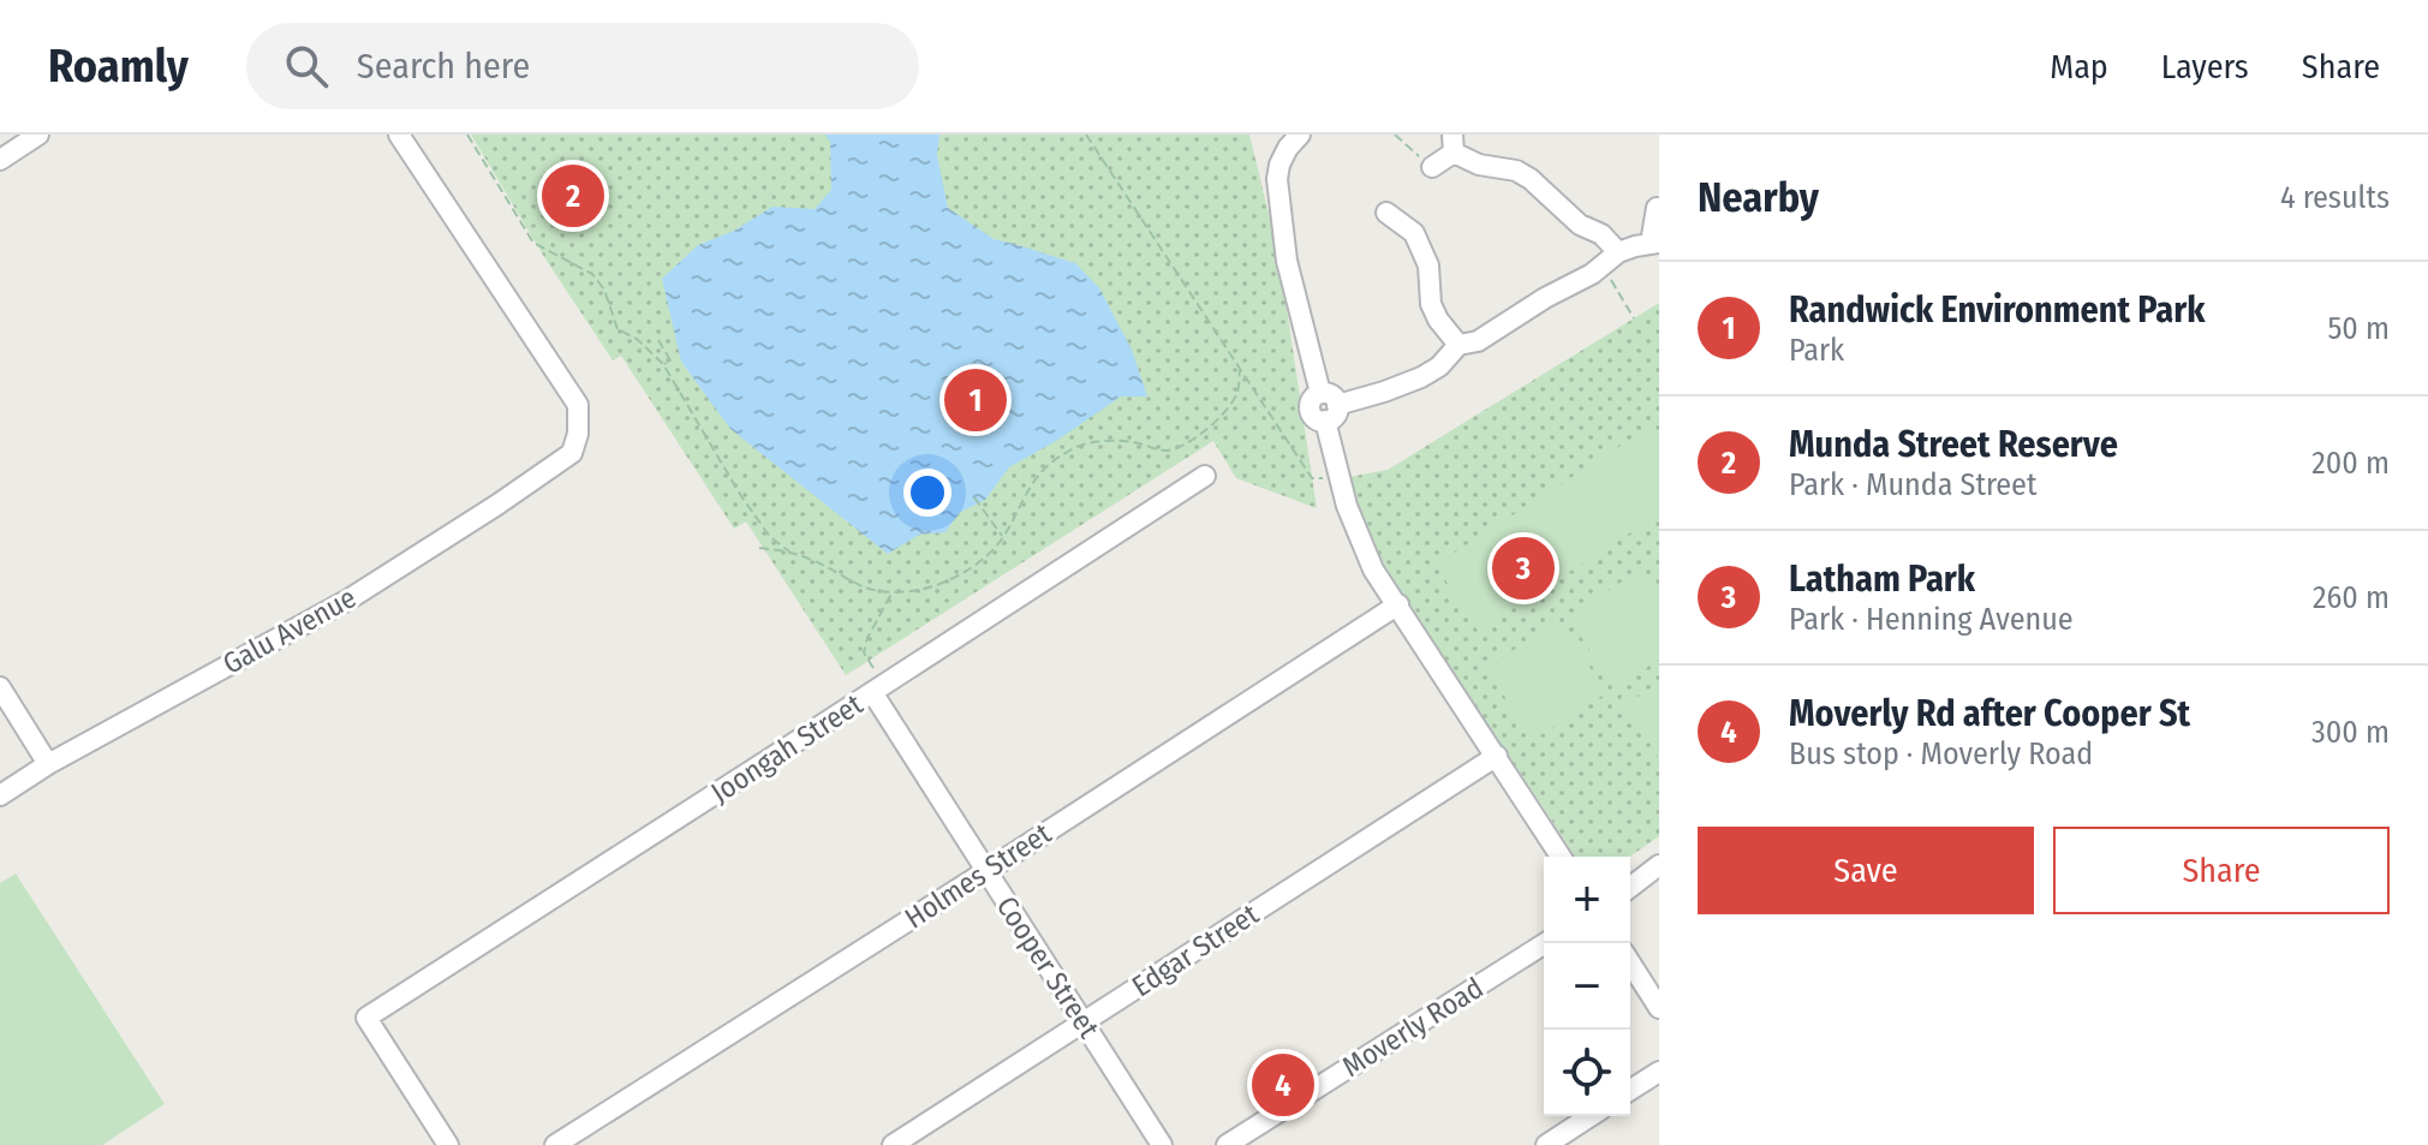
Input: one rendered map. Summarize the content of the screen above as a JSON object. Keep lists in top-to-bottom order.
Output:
{
  "streets": {
    "street": [
      "Galu Avenue",
      "Joongah Street",
      "Holmes Street",
      "Edgar Street",
      "Cooper Street",
      "Moverly Road"
    ]
  },
  "crossings": [
    ["Joongah Street", "Cooper Street"],
    ["Holmes Street", "Cooper Street"],
    ["Edgar Street", "Cooper Street"]
  ],
  "page": {
    "header": "Roamly",
    "search": "Search here",
    "nav": ["Map", "Layers", "Share"],
    "heading": ["Nearby", "4 results"],
    "pins": [
      "2",
      "1",
      "3",
      "4"
    ],
    "list": [
      {
        "mark": "1",
        "name": "Randwick Environment Park",
        "note": "Park",
        "value": "50 m"
      },
      {
        "mark": "2",
        "name": "Munda Street Reserve",
        "note": "Park · Munda Street",
        "value": "200 m"
      },
      {
        "mark": "3",
        "name": "Latham Park",
        "note": "Park · Henning Avenue",
        "value": "260 m"
      },
      {
        "mark": "4",
        "name": "Moverly Rd after Cooper St",
        "note": "Bus stop · Moverly Road",
        "value": "300 m"
      }
    ],
    "buttons": ["Save", "Share"],
    "map_buttons": ["+", "−"]
  }
}
